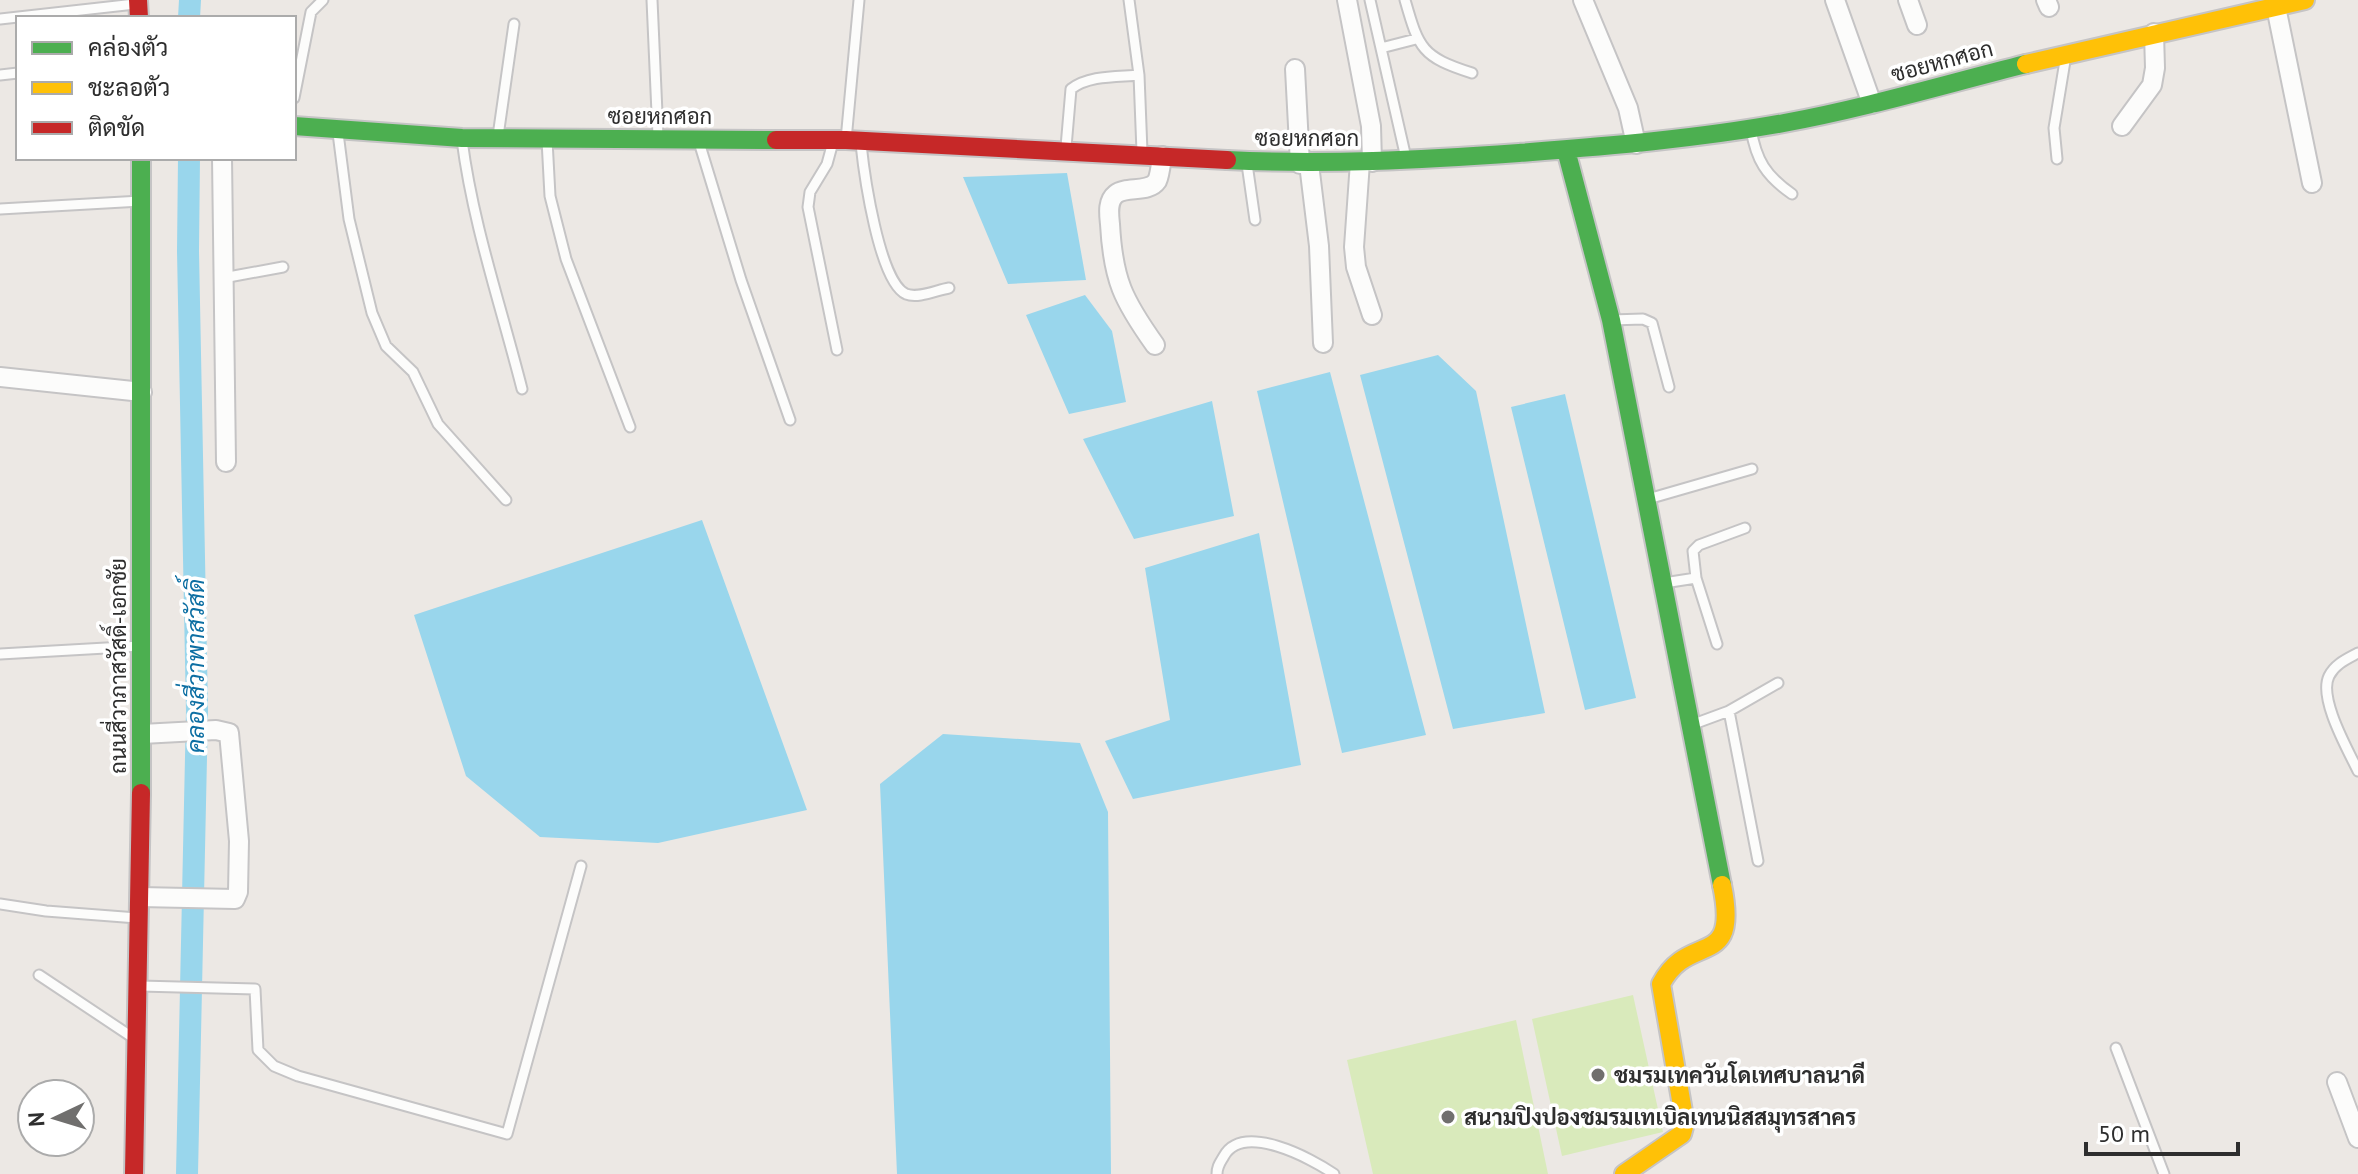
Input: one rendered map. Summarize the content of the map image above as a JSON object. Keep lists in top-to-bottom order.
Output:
{
  "streets": {
    "street": ["ซอยหกศอก", "ถนนสี่วาภาสวัสดิ์-เอกชัย"]
  },
  "water": ["คลองสี่วาพาสวัสดิ์"],
  "places": ["ชมรมเทควันโดเทศบาลนาดี", "สนามปิงปองชมรมเทเบิลเทนนิสสมุทรสาคร"],
  "legend": ["คล่องตัว", "ชะลอตัว", "ติดขัด"],
  "scale_bar": "50 m",
  "north": "left"
}
